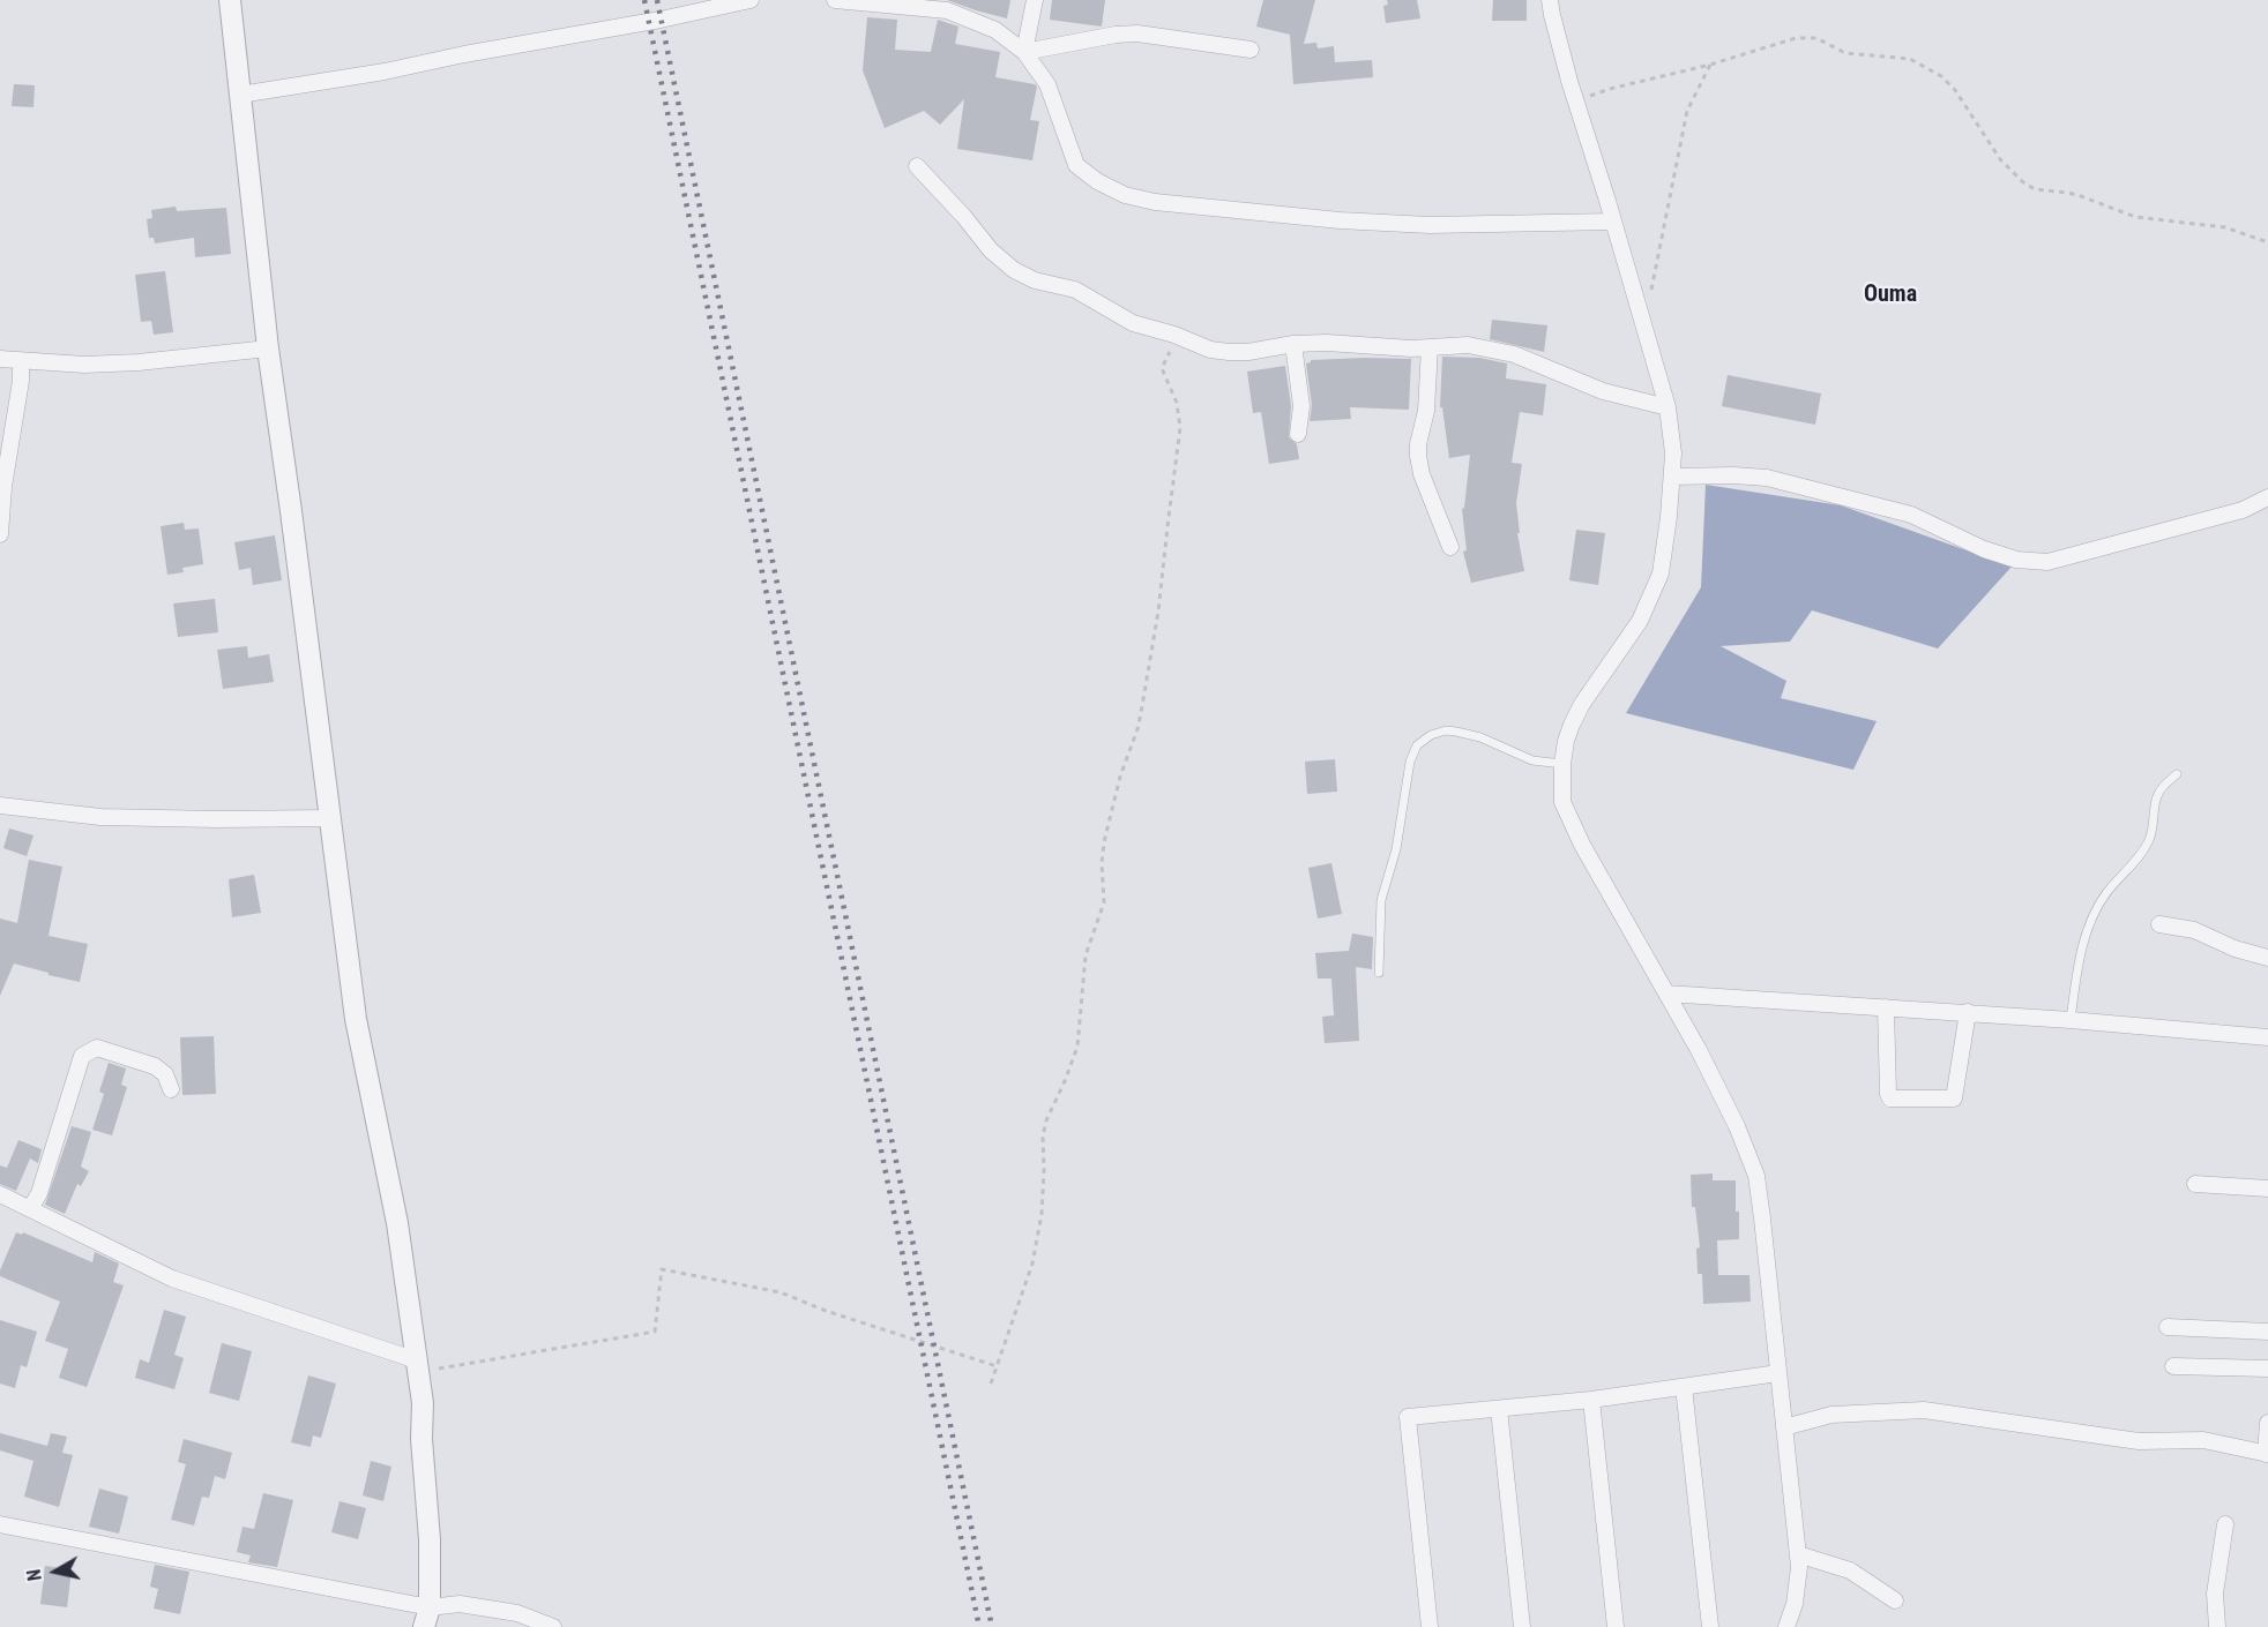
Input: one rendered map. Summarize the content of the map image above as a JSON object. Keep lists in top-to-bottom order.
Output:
{
  "districts": ["Ouma"],
  "north": "left"
}
